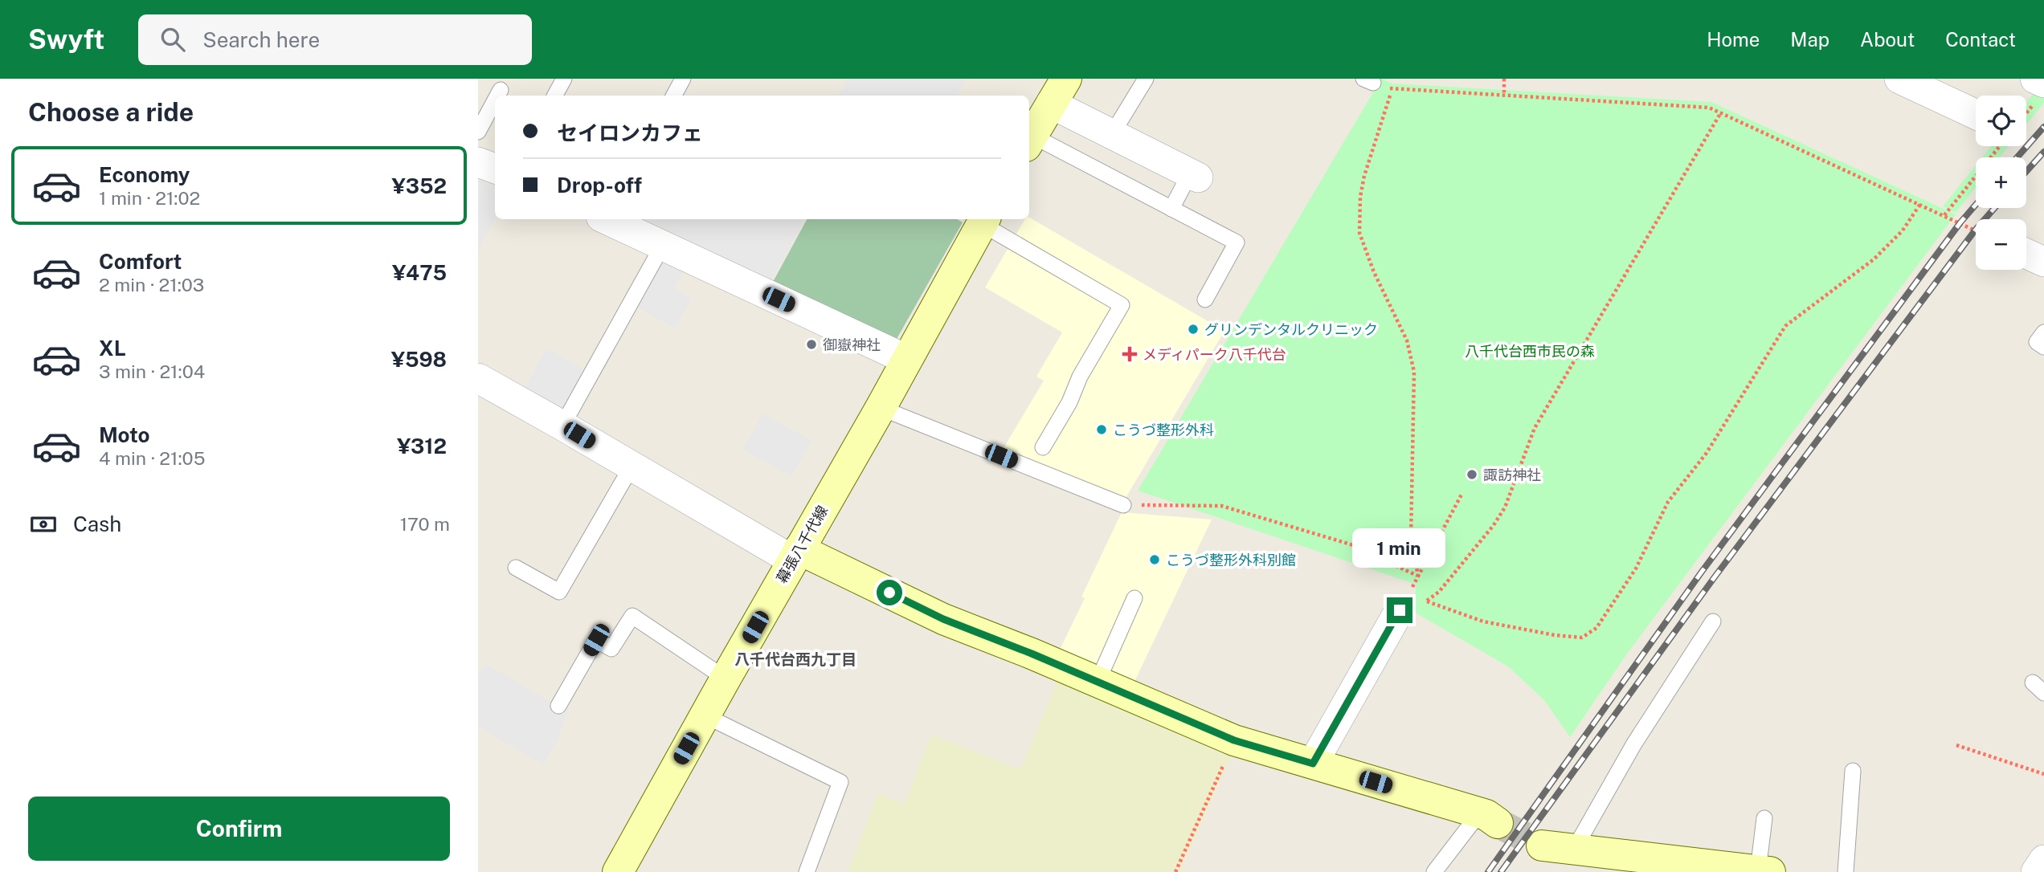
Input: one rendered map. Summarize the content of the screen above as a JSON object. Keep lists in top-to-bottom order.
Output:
{
  "streets": {
    "street": ["幕張八千代線"]
  },
  "districts": ["八千代台西九丁目"],
  "parks": ["八千代台西市民の森"],
  "places": {
    "other": [
      "グリンデンタルクリニック",
      "御嶽神社",
      "こうづ整形外科",
      "諏訪神社",
      "こうづ整形外科別館"
    ],
    "health": ["メディパーク八千代台"]
  },
  "page": {
    "header": "Swyft",
    "search": "Search here",
    "nav": [
      "Home",
      "Map",
      "About",
      "Contact"
    ],
    "heading": "Choose a ride",
    "map_buttons": ["+", "−"],
    "banner": ["セイロンカフェ", "Drop-off"],
    "list": [
      {
        "name": "Economy",
        "note": "1 min · 21:02",
        "value": "¥352"
      },
      {
        "name": "Comfort",
        "note": "2 min · 21:03",
        "value": "¥475"
      },
      {
        "name": "XL",
        "note": "3 min · 21:04",
        "value": "¥598"
      },
      {
        "name": "Moto",
        "note": "4 min · 21:05",
        "value": "¥312"
      }
    ],
    "pay": ["Cash", "170 m"],
    "bubble": "1 min",
    "buttons": "Confirm"
  }
}
